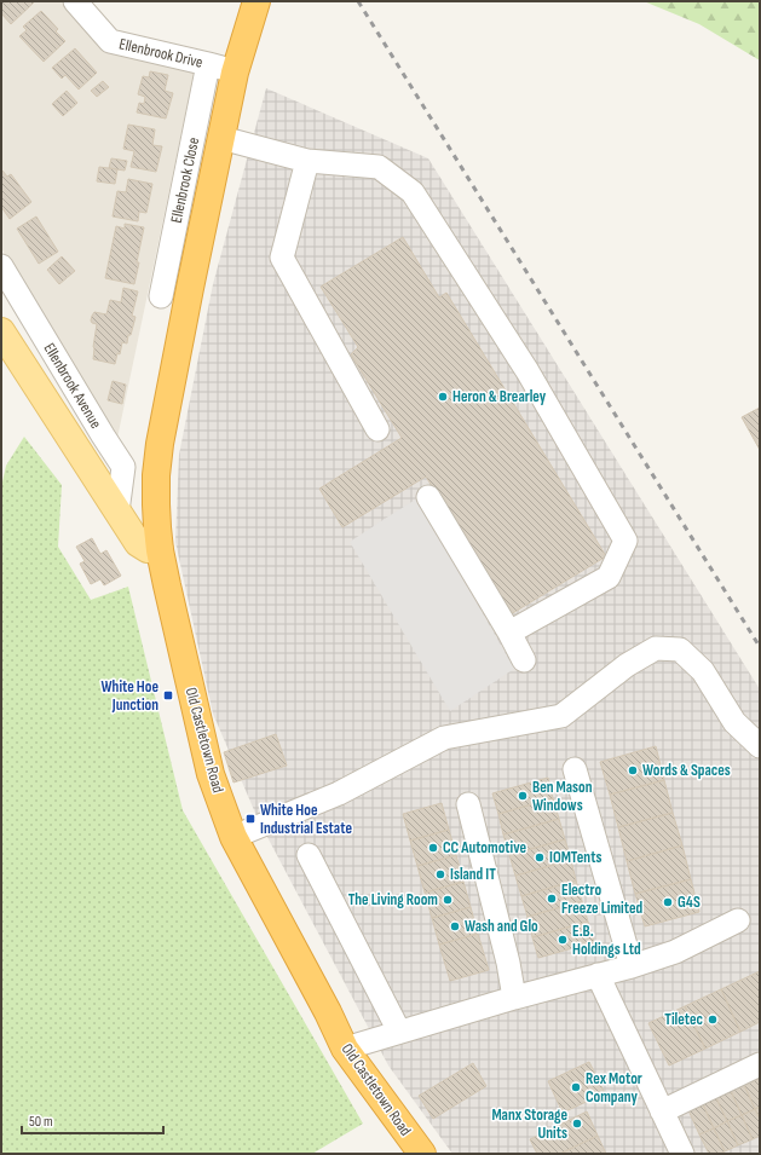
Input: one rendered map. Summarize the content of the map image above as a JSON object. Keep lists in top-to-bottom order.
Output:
{
  "streets": {
    "highway": ["Old Castletown Road"],
    "street": ["Ellenbrook Drive", "Ellenbrook Close", "Ellenbrook Avenue"]
  },
  "crossings": [
    ["Ellenbrook Drive", "Ellenbrook Close"],
    ["Ellenbrook Drive", "Old Castletown Road"]
  ],
  "places": {
    "other": [
      "Heron & Brearley",
      "Words & Spaces",
      "Ben Mason Windows",
      "CC Automotive",
      "IOMTents",
      "Island IT",
      "Electro Freeze Limited",
      "The Living Room",
      "G4S",
      "Wash and Glo",
      "E.B. Holdings Ltd",
      "Tiletec",
      "Rex Motor Company",
      "Manx Storage Units"
    ],
    "transit": ["White Hoe Junction", "White Hoe Industrial Estate"]
  },
  "scale_bar": "50 m"
}
